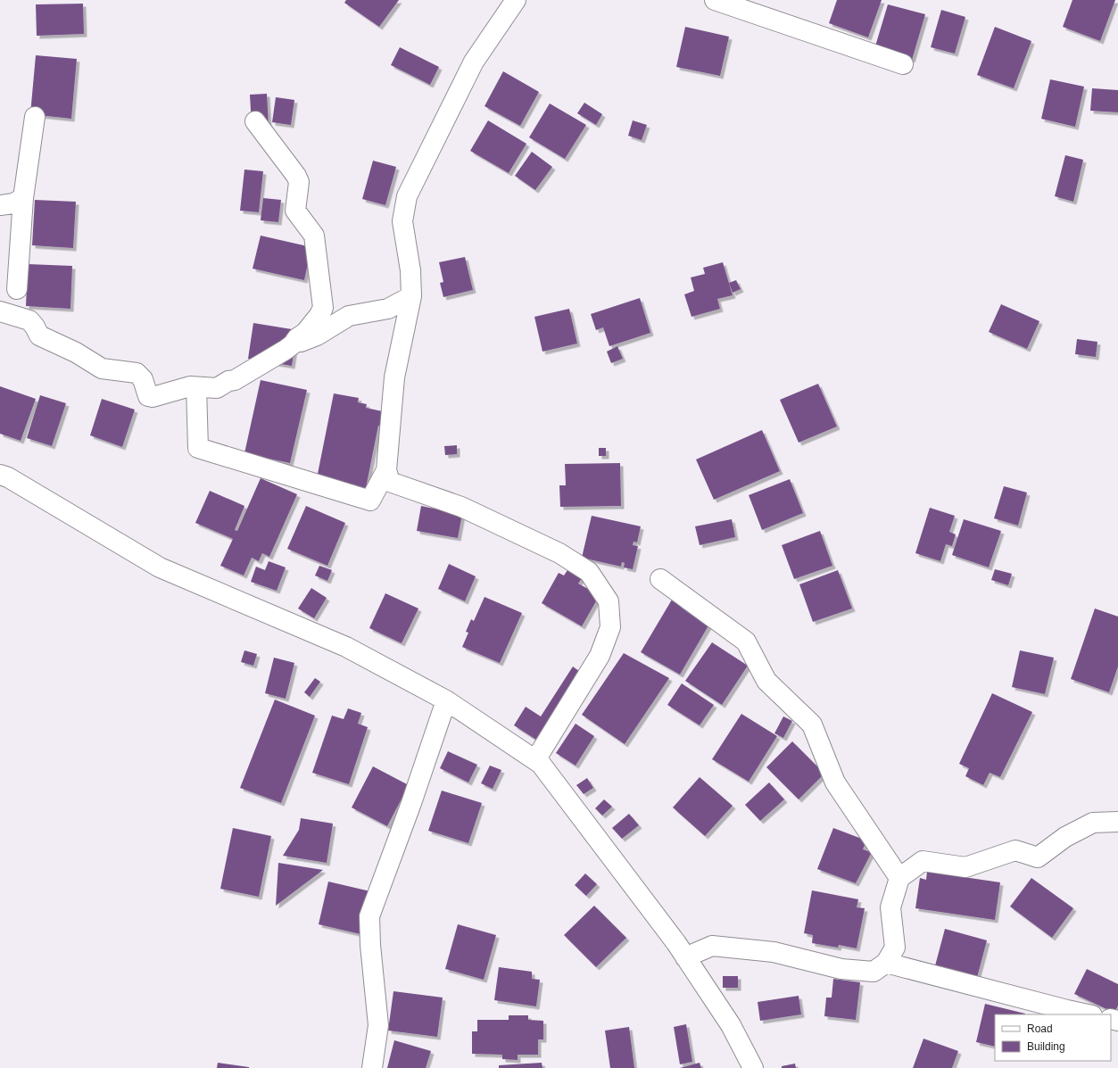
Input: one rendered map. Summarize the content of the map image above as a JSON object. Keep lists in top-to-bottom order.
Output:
{
  "legend": ["Road", "Building"]
}
